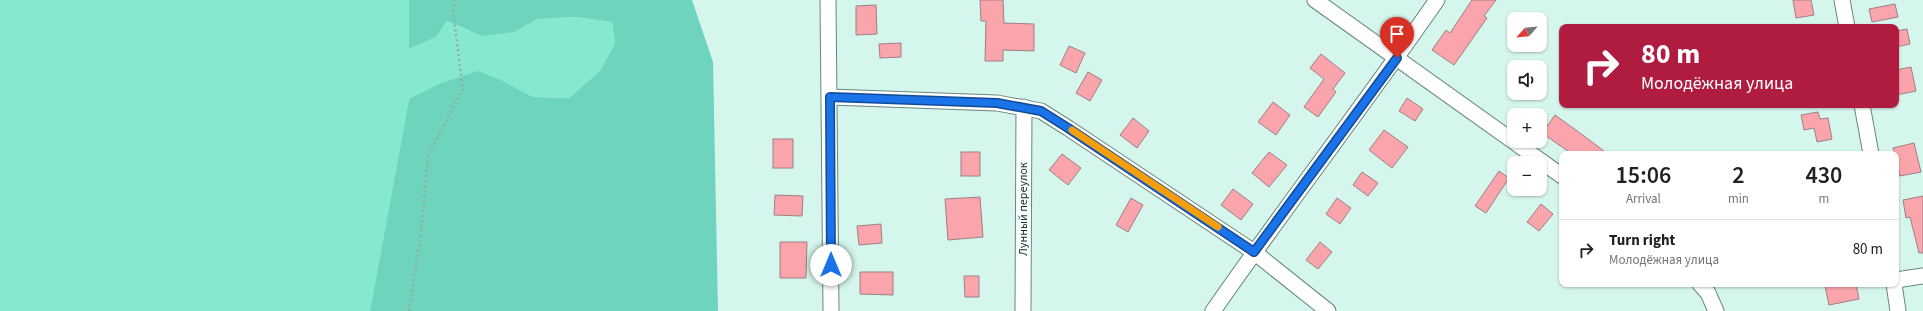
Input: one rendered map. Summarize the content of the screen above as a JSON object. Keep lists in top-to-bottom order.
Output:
{
  "streets": {
    "street": ["Лунный переулок"]
  },
  "north": "bottom left",
  "page": {
    "map_buttons": ["+", "−"],
    "turn": ["80 m", "Молодёжная улица"],
    "eta": [
      "15:06",
      "Arrival",
      "2",
      "min",
      "430",
      "m"
    ],
    "list": [
      {
        "name": "Turn right",
        "note": "Молодёжная улица",
        "value": "80 m"
      }
    ]
  }
}
